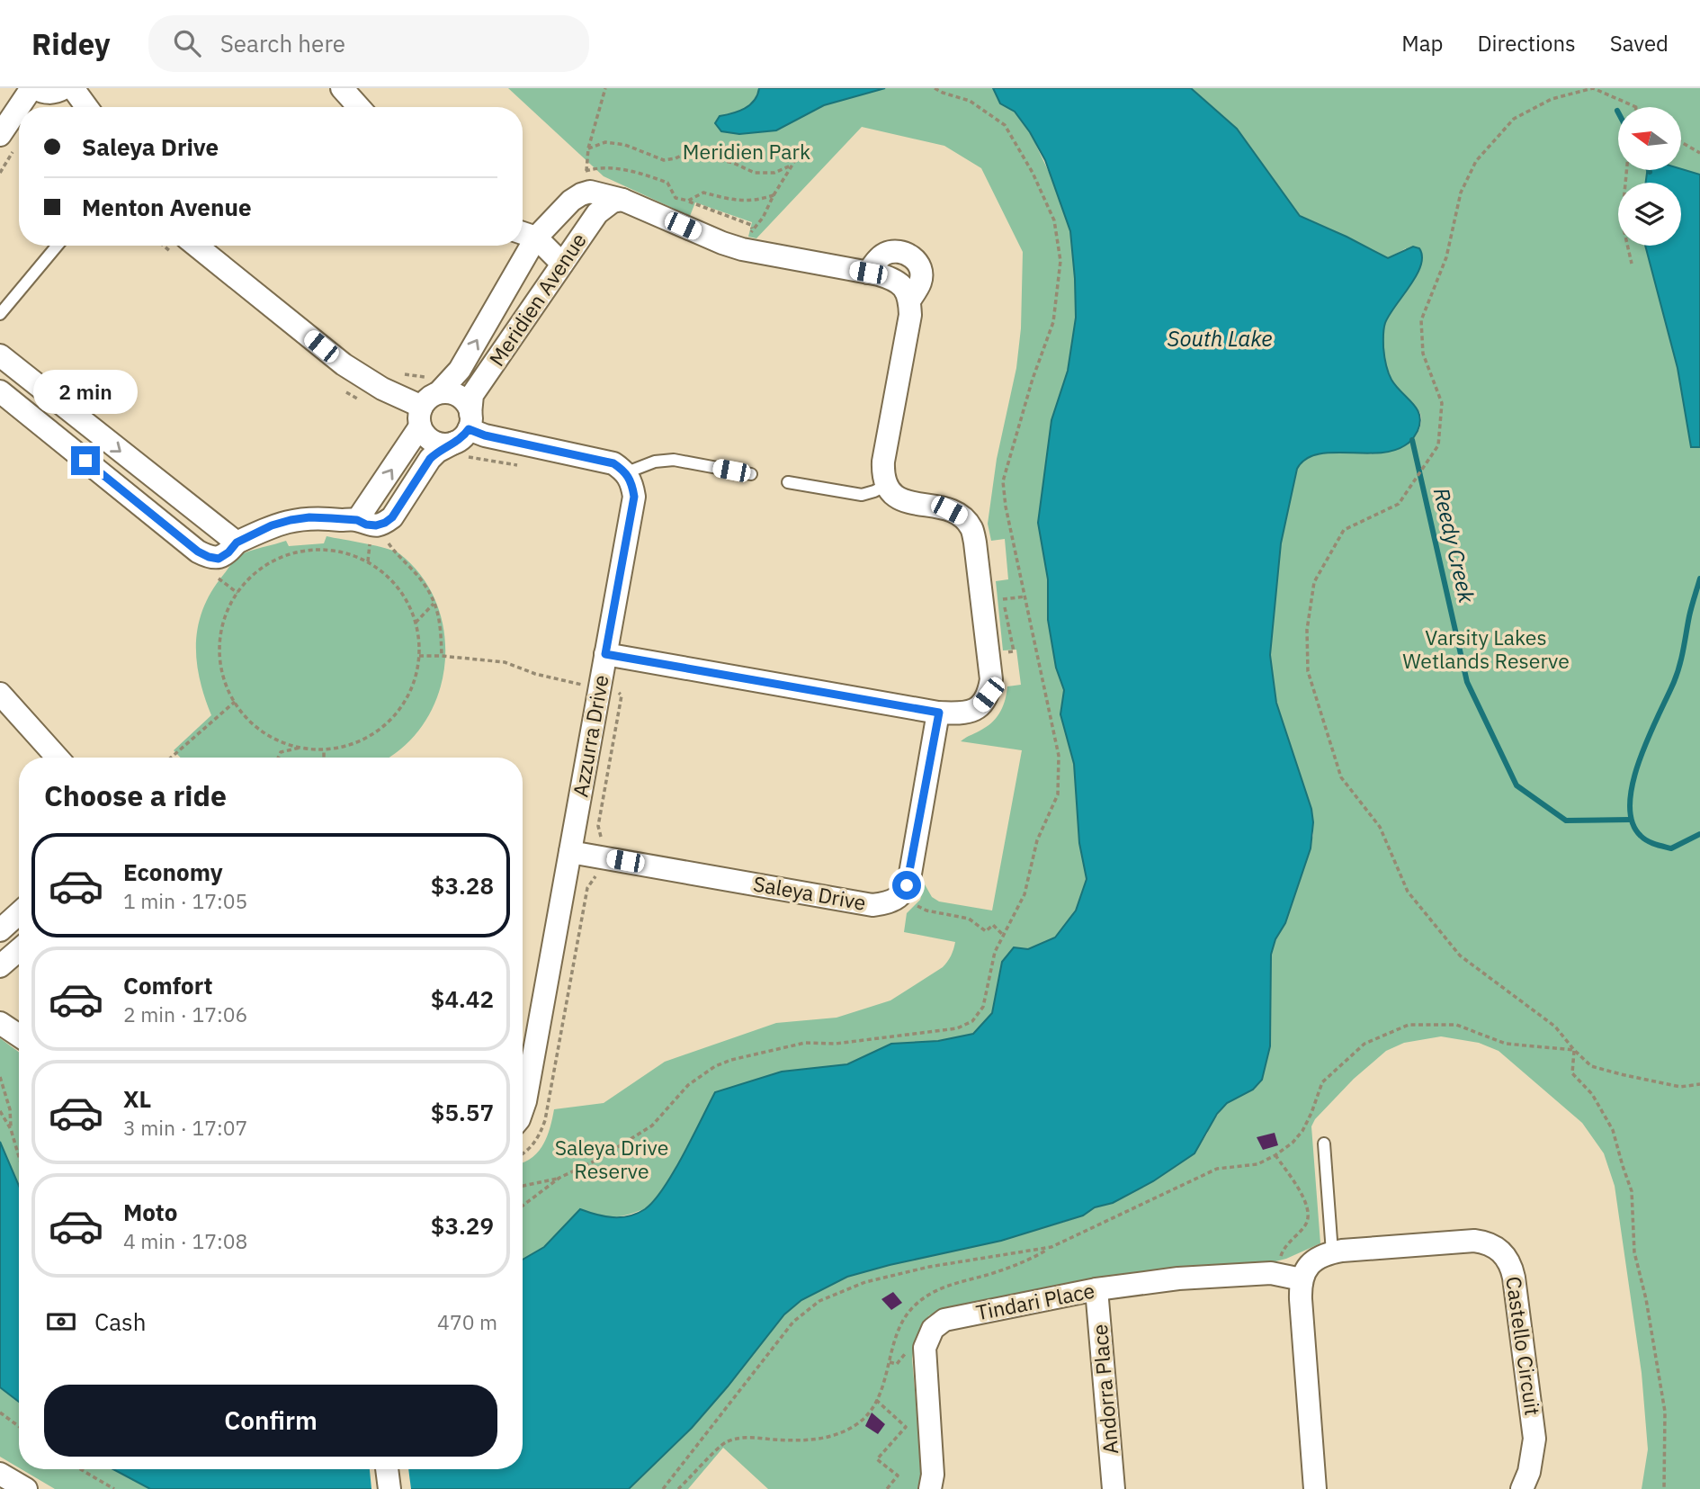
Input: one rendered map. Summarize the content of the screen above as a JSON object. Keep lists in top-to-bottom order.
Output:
{
  "streets": {
    "street": [
      "Meridien Avenue",
      "Azzurra Drive",
      "Saleya Drive",
      "Tindari Place",
      "Castello Circuit",
      "Andorra Place"
    ]
  },
  "crossings": [
    ["Azzurra Drive", "Saleya Drive"],
    ["Tindari Place", "Castello Circuit"],
    ["Tindari Place", "Andorra Place"]
  ],
  "water": ["South Lake", "Reedy Creek"],
  "parks": ["Meridien Park", "Varsity Lakes Wetlands Reserve", "Saleya Drive Reserve"],
  "north": "left",
  "page": {
    "header": "Ridey",
    "search": "Search here",
    "nav": ["Map", "Directions", "Saved"],
    "banner": ["Saleya Drive", "Menton Avenue"],
    "bubble": "2 min",
    "heading": "Choose a ride",
    "list": [
      {
        "name": "Economy",
        "note": "1 min · 17:05",
        "value": "$3.28"
      },
      {
        "name": "Comfort",
        "note": "2 min · 17:06",
        "value": "$4.42"
      },
      {
        "name": "XL",
        "note": "3 min · 17:07",
        "value": "$5.57"
      },
      {
        "name": "Moto",
        "note": "4 min · 17:08",
        "value": "$3.29"
      }
    ],
    "pay": ["Cash", "470 m"],
    "buttons": "Confirm"
  }
}
